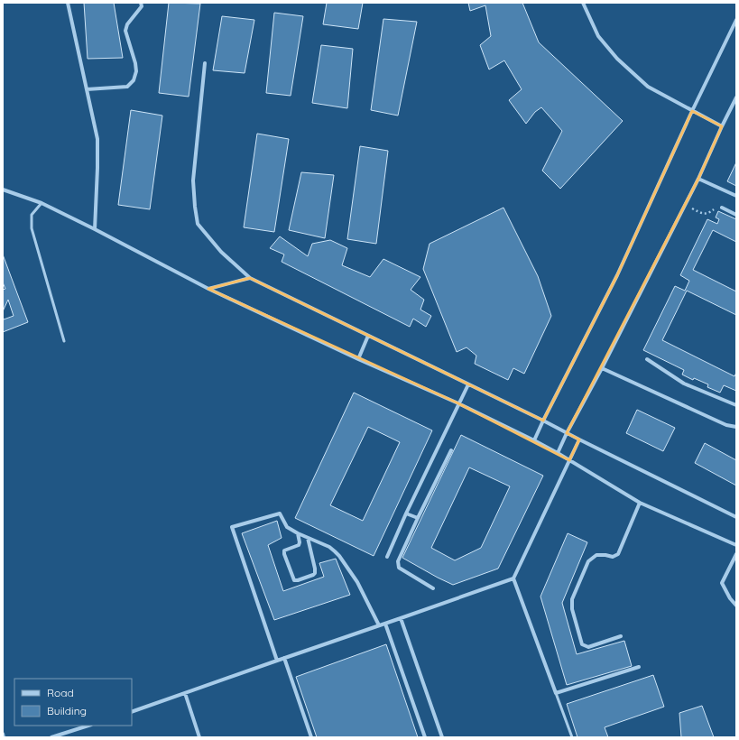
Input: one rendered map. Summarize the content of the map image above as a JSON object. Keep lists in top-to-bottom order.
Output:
{
  "legend": ["Road", "Building"]
}
